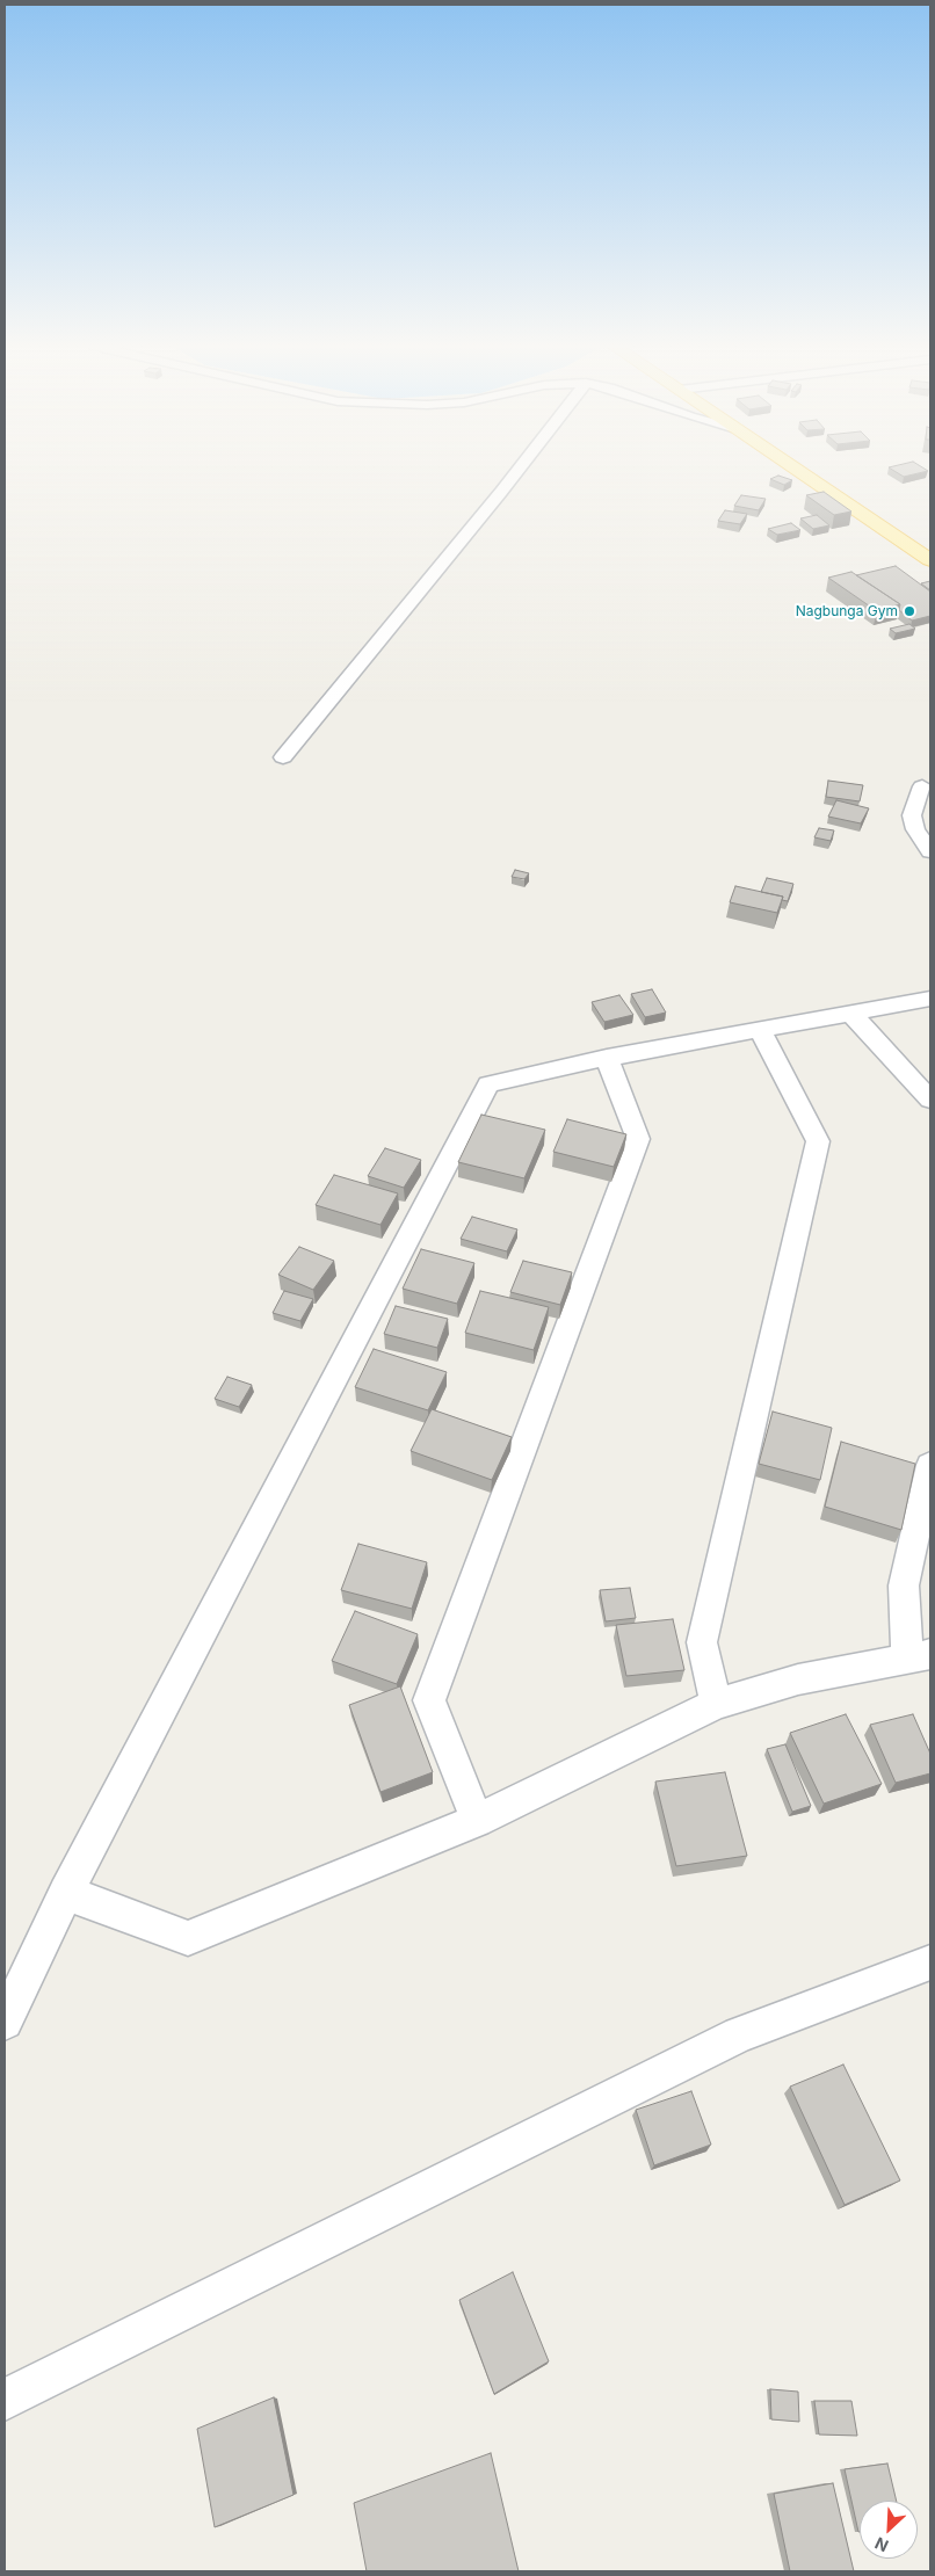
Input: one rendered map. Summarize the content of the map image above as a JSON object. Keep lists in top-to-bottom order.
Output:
{
  "places": ["Nagbunga Gym"],
  "north": "bottom left"
}
